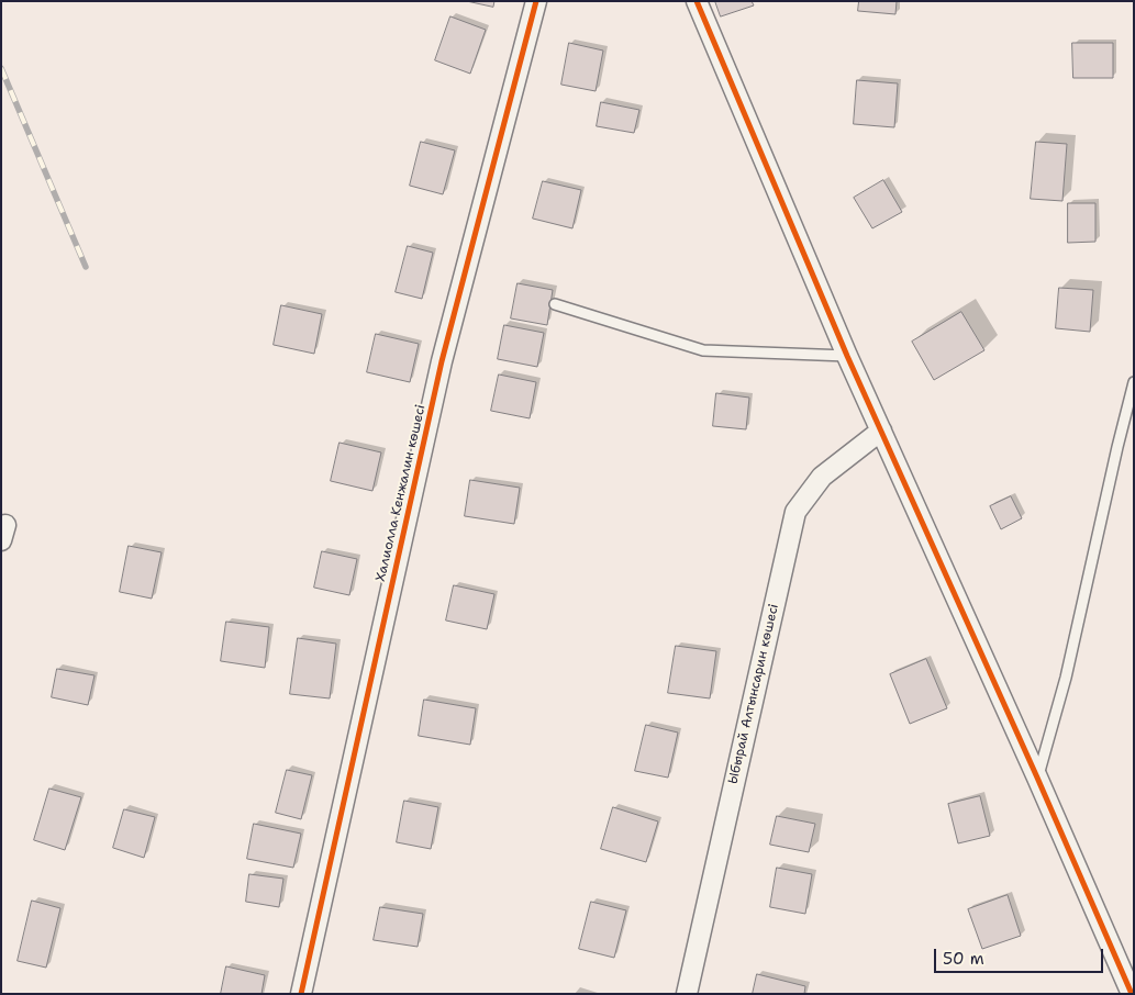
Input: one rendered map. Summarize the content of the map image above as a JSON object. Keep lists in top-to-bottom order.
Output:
{
  "streets": {
    "street": ["Халиолла Кенжалин көшесі", "Ыбырай Алтынсарин көшесі"]
  },
  "scale_bar": "50 m"
}
